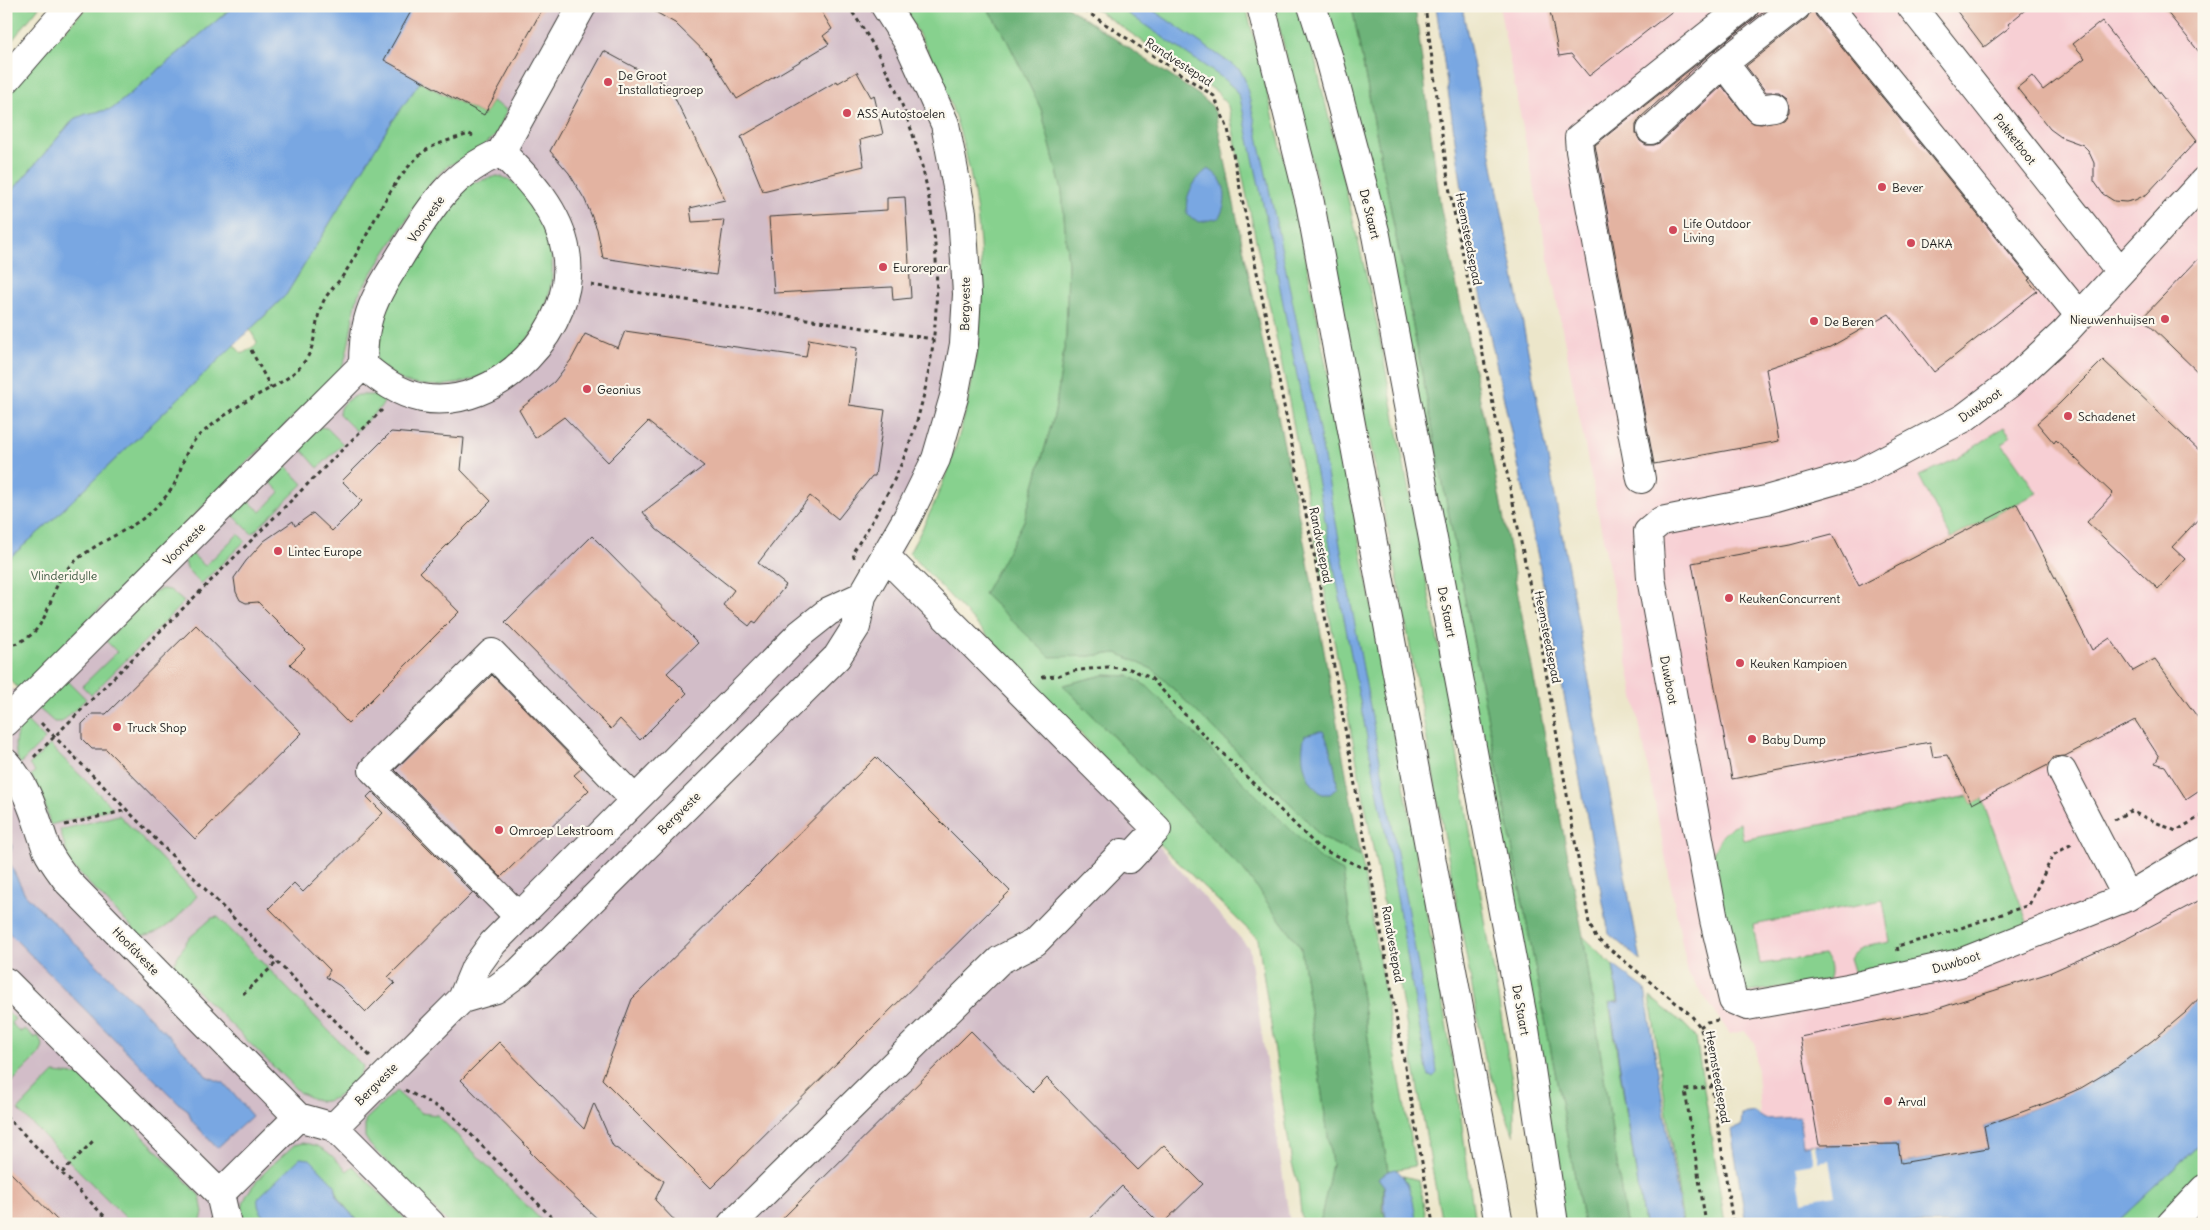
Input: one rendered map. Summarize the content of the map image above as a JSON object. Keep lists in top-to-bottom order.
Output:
{
  "streets": {
    "street": [
      "Pakketboot",
      "De Staart",
      "Voorveste",
      "Bergveste",
      "Duwboot",
      "Hoofdveste"
    ],
    "path": ["Randvestepad", "Heemsteedsepad"]
  },
  "crossings": [
    ["Pakketboot", "Duwboot"]
  ],
  "parks": ["Vlinderidylle"],
  "places": [
    "De Groot Installatiegroep",
    "ASS Autostoelen",
    "Bever",
    "Life Outdoor Living",
    "DAKA",
    "Eurorepar",
    "Nieuwenhuijsen",
    "De Beren",
    "Geonius",
    "Schadenet",
    "Lintec Europe",
    "KeukenConcurrent",
    "Keuken Kampioen",
    "Truck Shop",
    "Baby Dump",
    "Omroep Lekstroom",
    "Arval"
  ]
}
